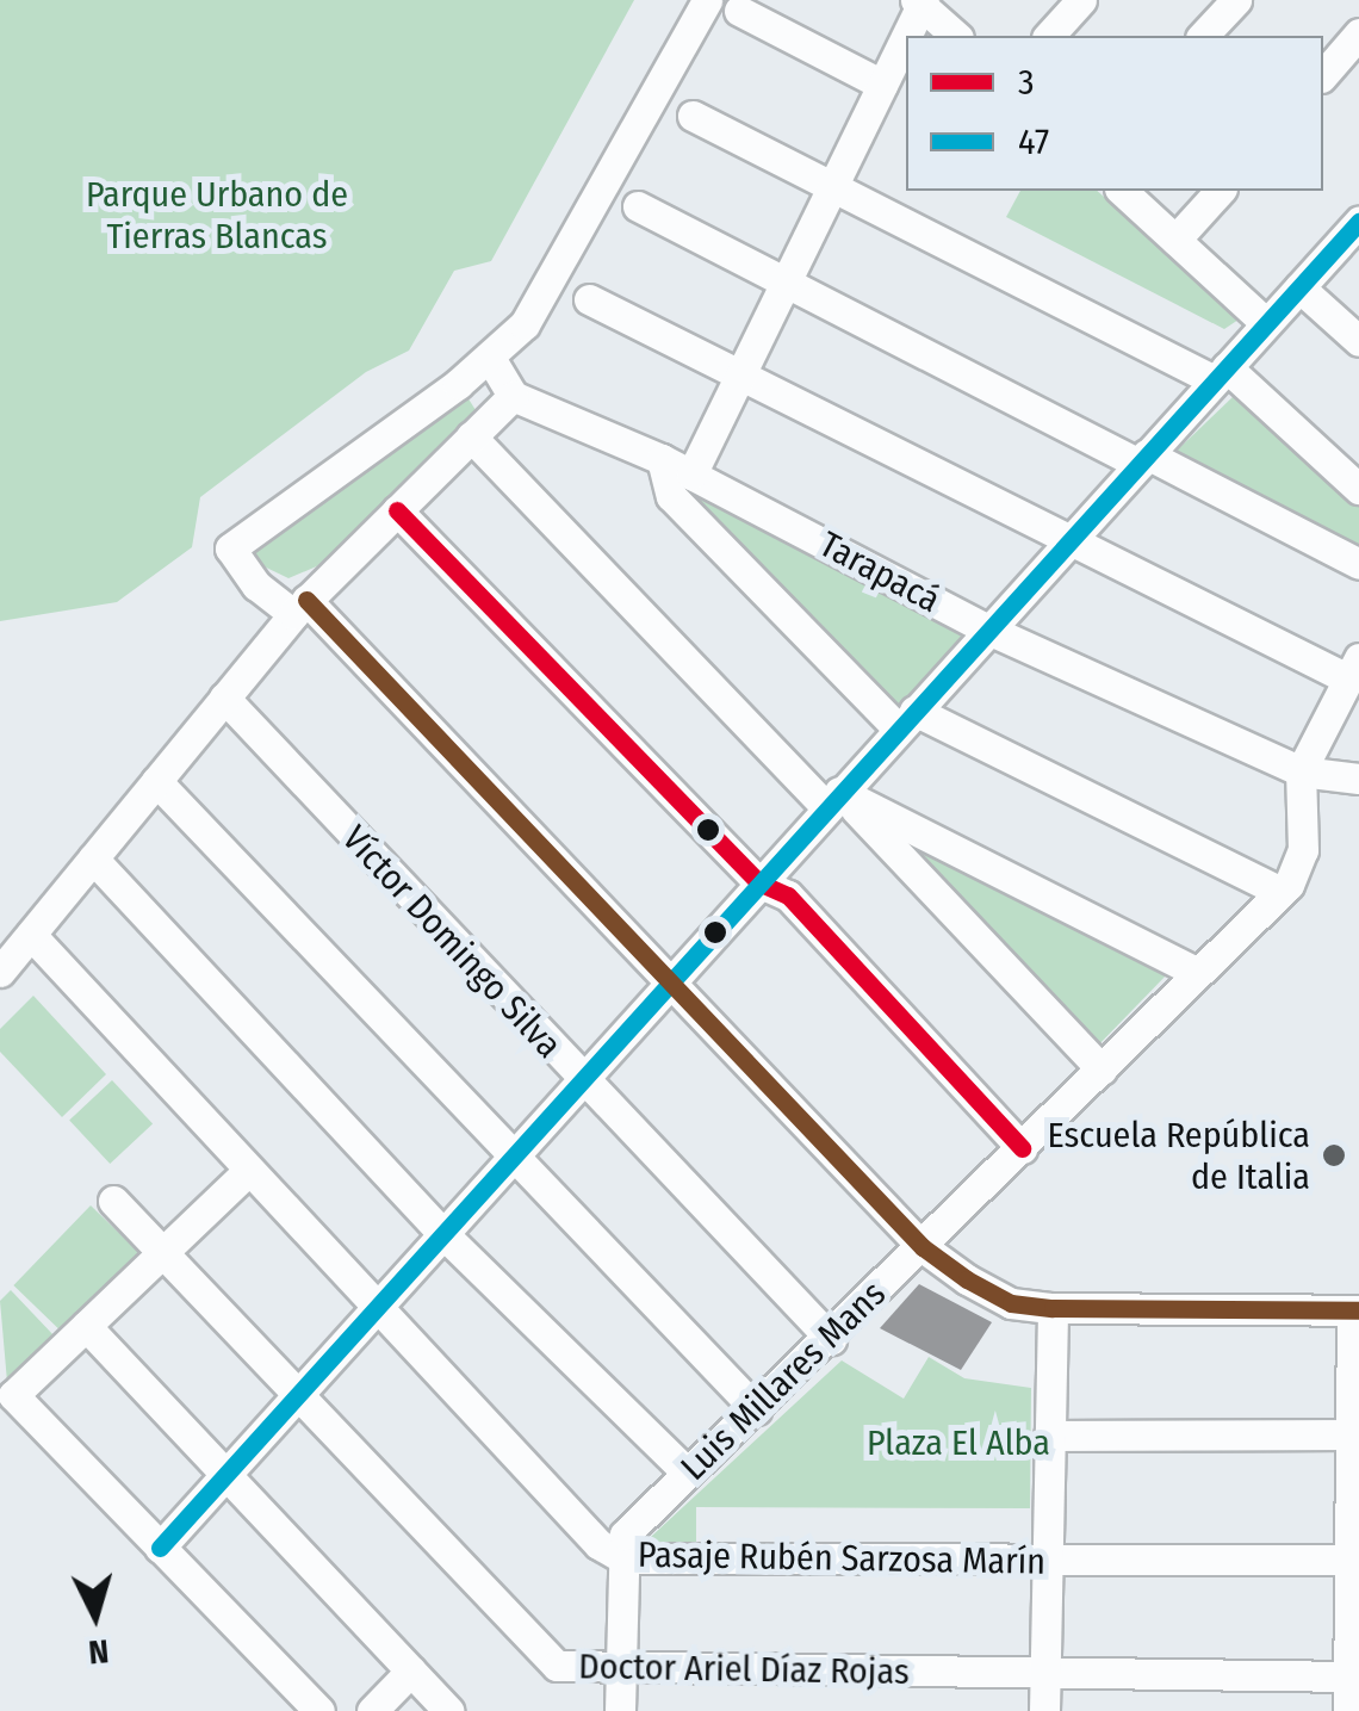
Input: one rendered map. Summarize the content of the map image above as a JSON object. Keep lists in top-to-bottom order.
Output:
{
  "streets": {
    "street": [
      "Tarapacá",
      "Víctor Domingo Silva",
      "Luis Millares Mans",
      "Pasaje Rubén Sarzosa Marín",
      "Doctor Ariel Díaz Rojas"
    ]
  },
  "crossings": [
    ["Tarapacá", "Luis Millares Mans"],
    ["Víctor Domingo Silva", "Luis Millares Mans"],
    ["Luis Millares Mans", "Pasaje Rubén Sarzosa Marín"],
    ["Luis Millares Mans", "Doctor Ariel Díaz Rojas"]
  ],
  "parks": ["Parque Urbano de Tierras Blancas", "Plaza El Alba"],
  "places": ["Escuela República de Italia"],
  "lines": ["transit line 47", "transit line 3"],
  "legend": ["3", "47"],
  "north": "bottom"
}
